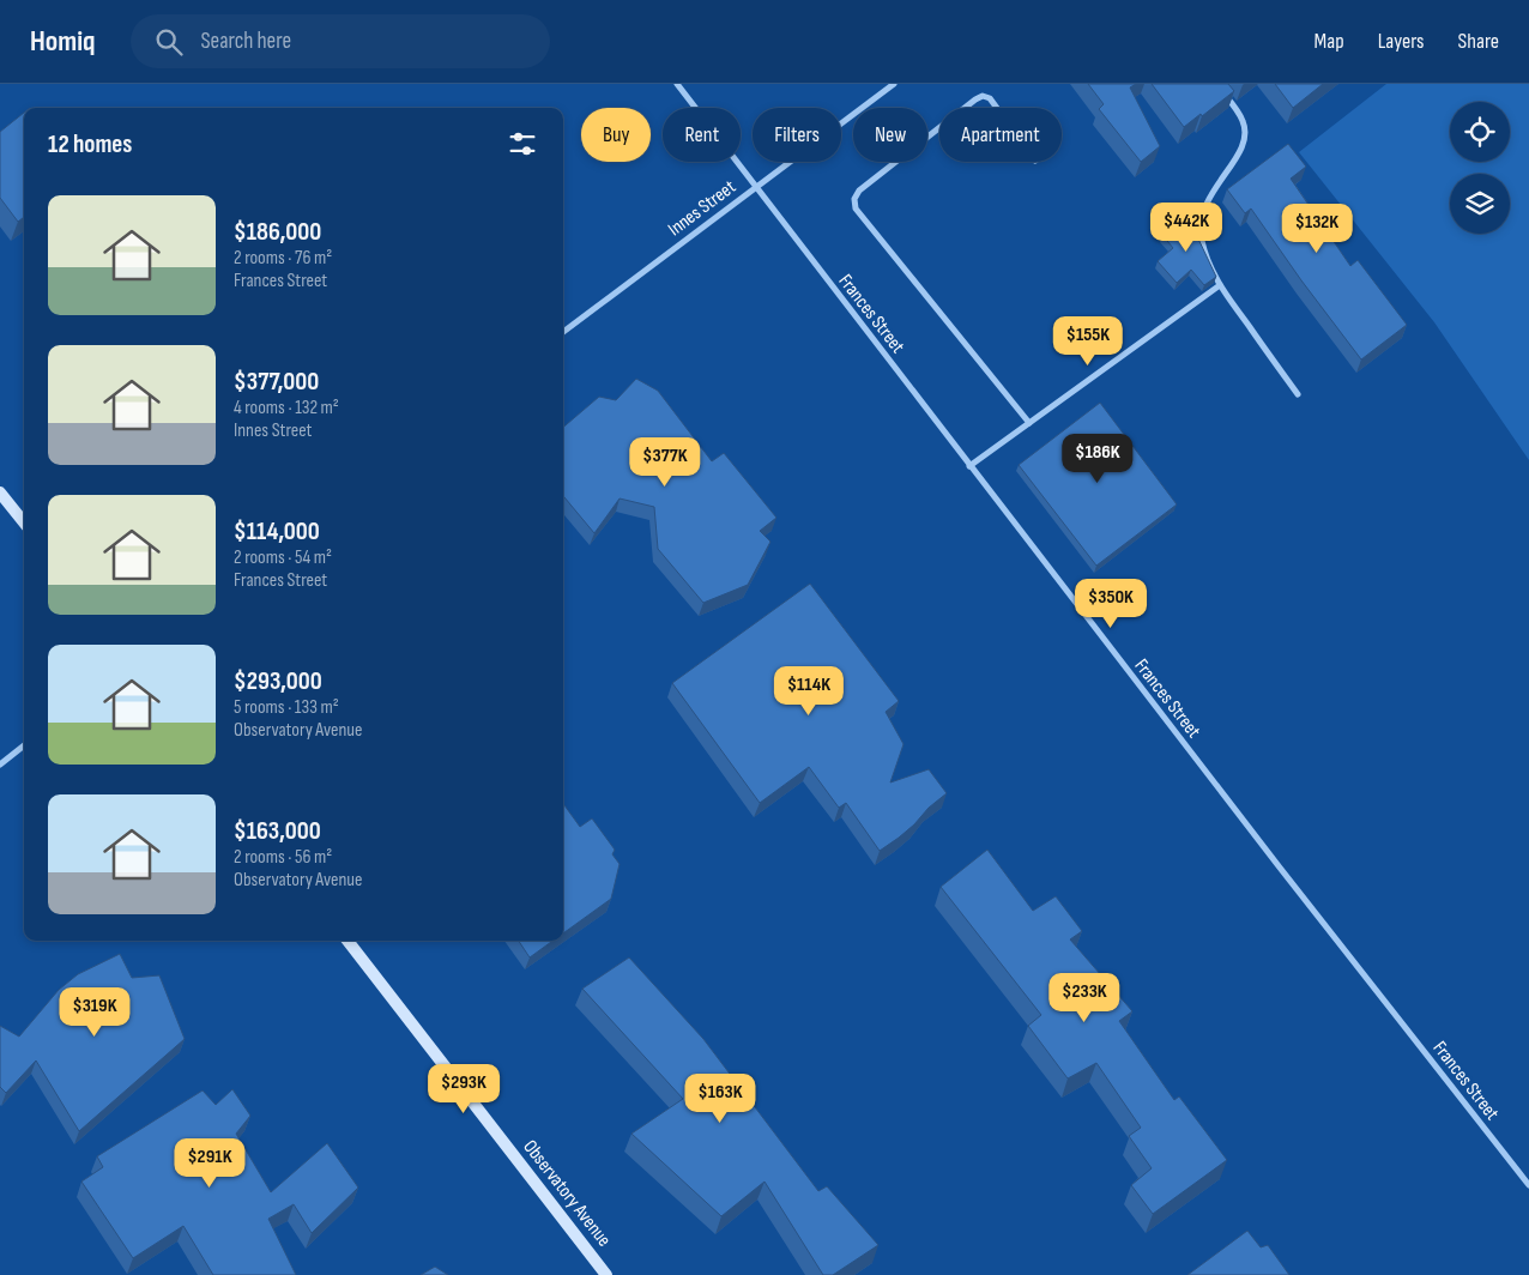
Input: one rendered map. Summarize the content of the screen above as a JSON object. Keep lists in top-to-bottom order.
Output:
{
  "streets": {
    "main road": ["Observatory Avenue"],
    "street": ["Innes Street", "Frances Street"]
  },
  "crossings": [
    ["Innes Street", "Frances Street"]
  ],
  "page": {
    "header": "Homiq",
    "search": "Search here",
    "nav": ["Map", "Layers", "Share"],
    "chip": [
      "Buy",
      "Rent",
      "Filters",
      "New",
      "Apartment"
    ],
    "heading": "12 homes",
    "list": [
      {
        "name": "$186,000",
        "note": "2 rooms · 76 m² · Frances Street"
      },
      {
        "name": "$377,000",
        "note": "4 rooms · 132 m² · Innes Street"
      },
      {
        "name": "$114,000",
        "note": "2 rooms · 54 m² · Frances Street"
      },
      {
        "name": "$293,000",
        "note": "5 rooms · 133 m² · Observatory Avenue"
      },
      {
        "name": "$163,000",
        "note": "2 rooms · 56 m² · Observatory Avenue"
      }
    ],
    "price": [
      "$442K",
      "$132K",
      "$155K",
      "$186K",
      "$377K",
      "$350K",
      "$114K",
      "$233K",
      "$319K",
      "$293K",
      "$163K",
      "$291K"
    ]
  }
}
